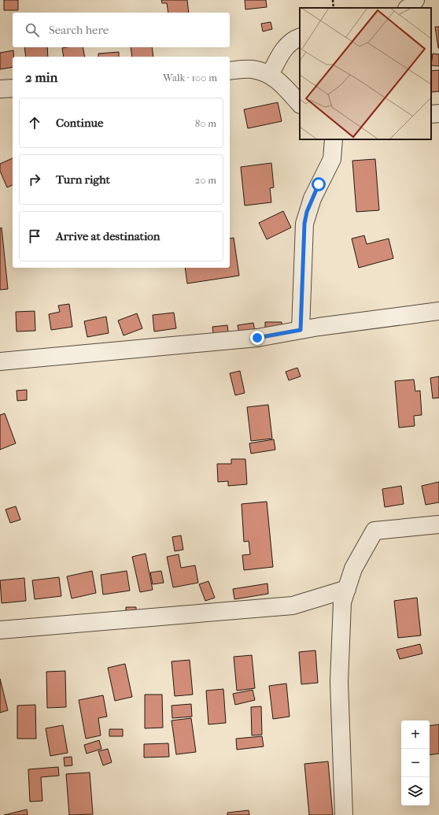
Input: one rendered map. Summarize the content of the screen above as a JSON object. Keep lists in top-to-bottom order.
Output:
{
  "page": {
    "search": "Search here",
    "heading": ["2 min", "Walk · 100 m"],
    "list": [
      ["Continue", "80 m"],
      ["Turn right", "20 m"],
      "Arrive at destination"
    ],
    "map_buttons": ["+", "−"]
  }
}
